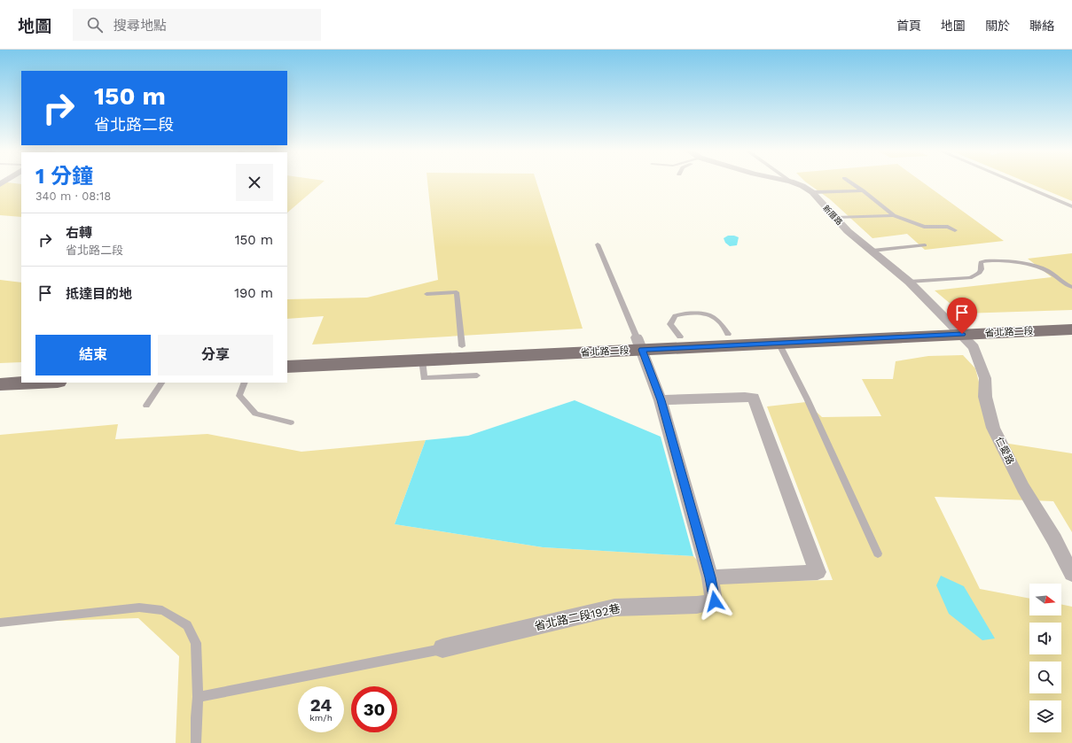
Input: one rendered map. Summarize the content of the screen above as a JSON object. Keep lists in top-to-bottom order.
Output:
{
  "streets": {
    "main road": ["省北路二段"],
    "street": ["新厝路", "仁愛路", "省北路二段192巷"]
  },
  "crossings": [
    ["新厝路", "省北路二段"],
    ["新厝路", "仁愛路"],
    ["省北路二段", "仁愛路"],
    ["省北路二段", "省北路二段192巷"]
  ],
  "north": "right",
  "page": {
    "header": "地圖",
    "search": "搜尋地點",
    "nav": [
      "首頁",
      "地圖",
      "關於",
      "聯絡"
    ],
    "turn": ["150 m", "省北路二段"],
    "heading": ["1 分鐘", "340 m · 08:18"],
    "list": [
      {
        "name": "右轉",
        "note": "省北路二段",
        "value": "150 m"
      },
      {
        "name": "抵達目的地",
        "value": "190 m"
      }
    ],
    "buttons": ["結束", "分享"],
    "speed": "24 km/h",
    "limit": "30"
  }
}
